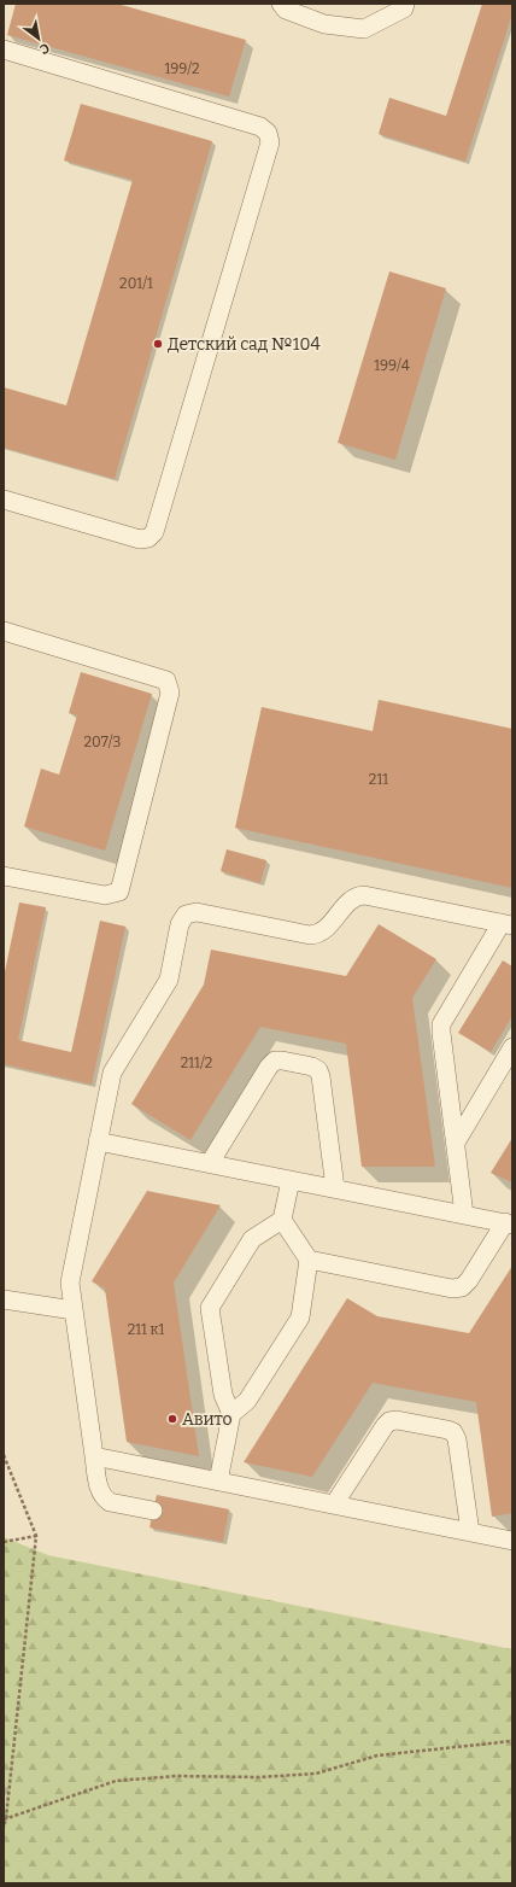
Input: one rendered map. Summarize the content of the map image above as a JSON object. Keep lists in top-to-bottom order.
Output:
{
  "places": ["Детский сад №104", "Авито"],
  "house_numbers": [
    "199/2",
    "201/1",
    "199/4",
    "207/3",
    "211",
    "211/2",
    "211 к1"
  ],
  "north": "bottom right"
}
